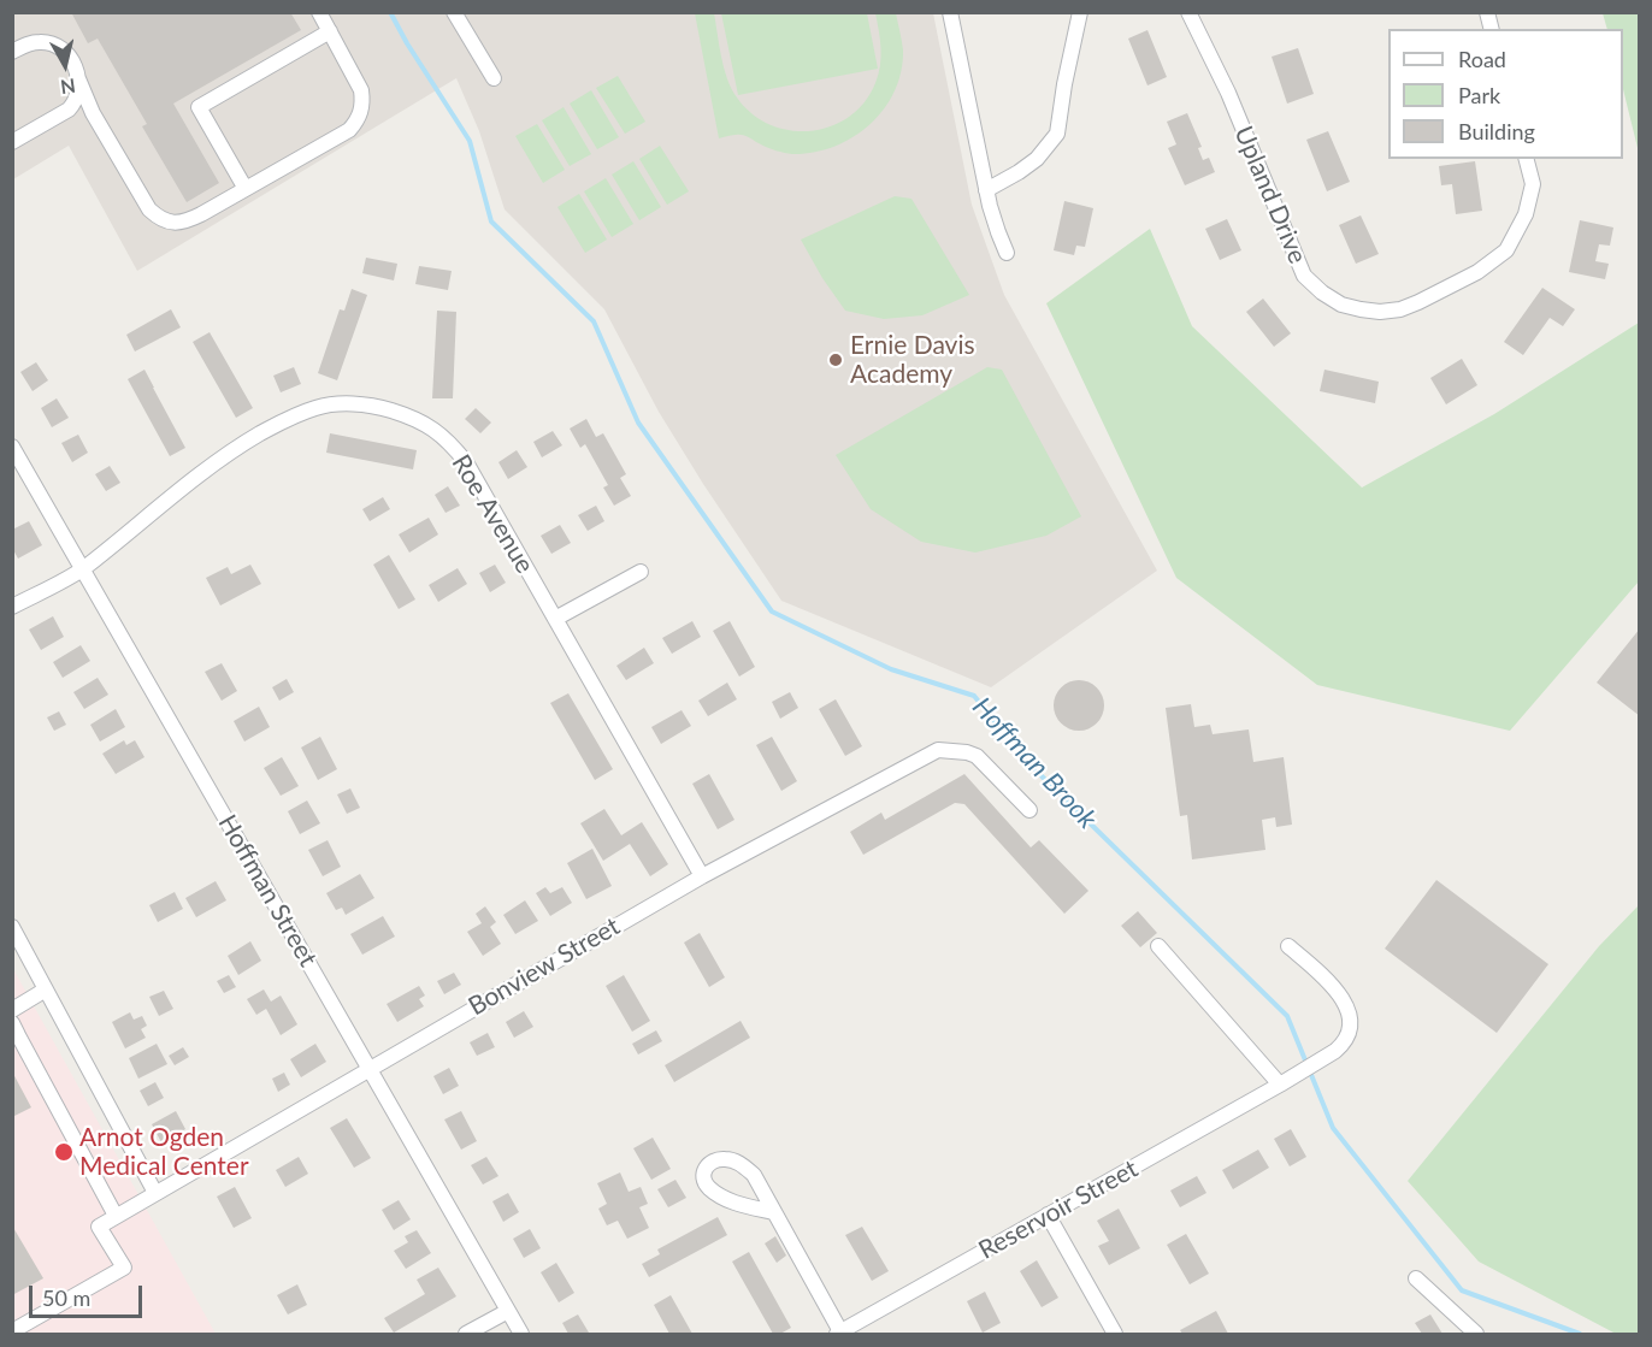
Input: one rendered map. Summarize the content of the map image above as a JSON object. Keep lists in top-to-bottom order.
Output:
{
  "streets": {
    "street": [
      "Upland Drive",
      "Roe Avenue",
      "Hoffman Street",
      "Bonview Street",
      "Reservoir Street"
    ]
  },
  "crossings": [
    ["Roe Avenue", "Hoffman Street"],
    ["Roe Avenue", "Bonview Street"],
    ["Hoffman Street", "Bonview Street"]
  ],
  "water": ["Hoffman Brook"],
  "places": ["Ernie Davis Academy", "Arnot Ogden Medical Center"],
  "legend": ["Road", "Park", "Building"],
  "scale_bar": "50 m",
  "north": "bottom"
}
